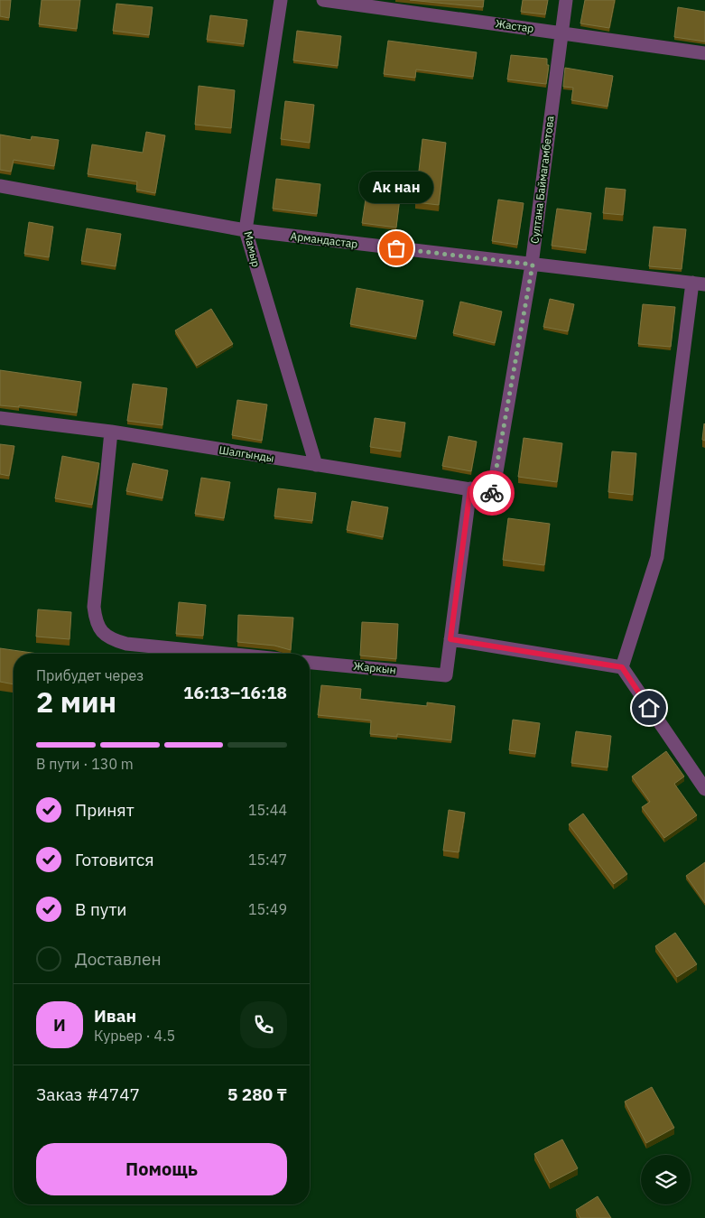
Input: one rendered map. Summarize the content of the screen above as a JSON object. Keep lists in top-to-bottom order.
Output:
{
  "streets": {
    "street": [
      "Жастар",
      "Султана Баймагамбетова",
      "Армандастар",
      "Мамыр",
      "Шалгынды",
      "Жаркын"
    ]
  },
  "crossings": [
    ["Жастар", "Султана Баймагамбетова"],
    ["Султана Баймагамбетова", "Армандастар"],
    ["Султана Баймагамбетова", "Шалгынды"],
    ["Армандастар", "Мамыр"],
    ["Мамыр", "Шалгынды"]
  ],
  "places": ["Ак нан"],
  "page": {
    "bubble": "Ак нан",
    "heading": ["2 мин", "Прибудет через", "16:13–16:18"],
    "panel": [
      "Иван",
      "Курьер · 4.5",
      "Заказ #4747",
      "5 280 ₸"
    ],
    "bar": "В пути · 130 m",
    "list": [
      ["Принят", "15:44"],
      ["Готовится", "15:47"],
      ["В пути", "15:49"],
      "Доставлен"
    ],
    "round": "И",
    "buttons": "Помощь"
  }
}
